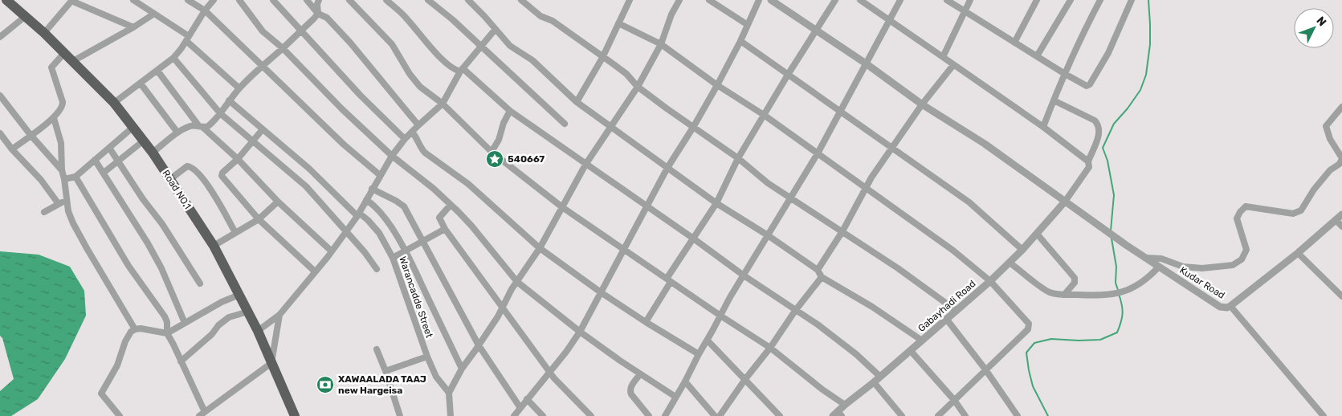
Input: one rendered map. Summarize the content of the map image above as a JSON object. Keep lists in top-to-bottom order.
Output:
{
  "streets": {
    "highway": ["Road NO.1"],
    "street": ["Kudar Road", "Warancadde Street", "Gabayhadi Road"]
  },
  "crossings": [
    ["Kudar Road", "Gabayhadi Road"]
  ],
  "places": {
    "place": ["540667"],
    "bank": ["XAWAALADA TAAJ new Hargeisa"]
  },
  "north": "top right"
}
